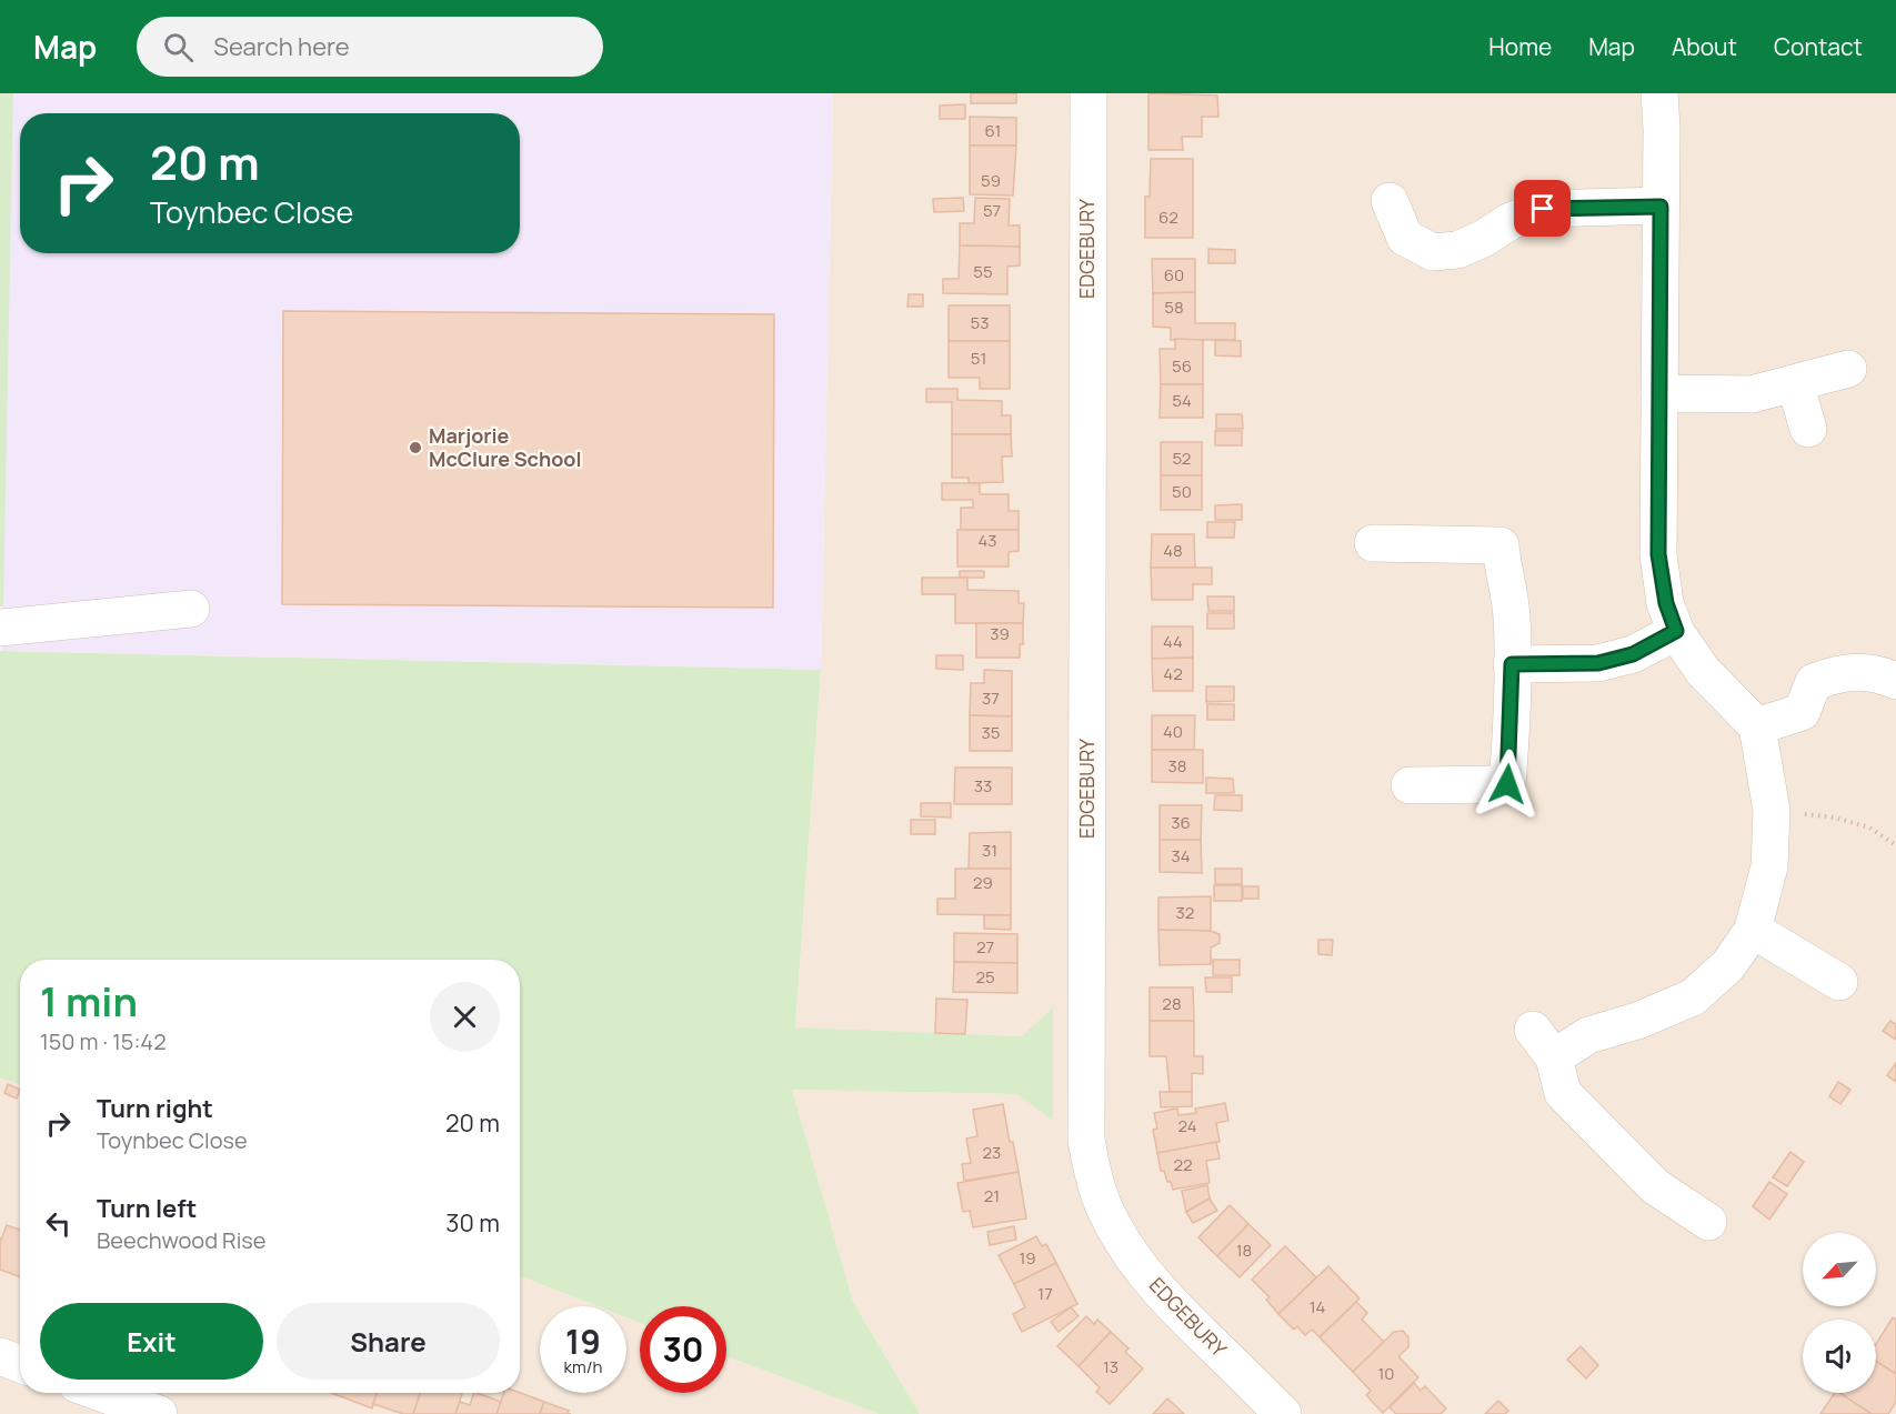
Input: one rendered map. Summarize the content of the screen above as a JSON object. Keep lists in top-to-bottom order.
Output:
{
  "streets": {
    "street": ["EDGEBURY"]
  },
  "places": ["Marjorie McClure School"],
  "house_numbers": [
    "61",
    "59",
    "57",
    "62",
    "55",
    "60",
    "58",
    "53",
    "51",
    "56",
    "54",
    "52",
    "50",
    "43",
    "48",
    "39",
    "44",
    "42",
    "37",
    "40",
    "35",
    "38",
    "33",
    "36",
    "31",
    "34",
    "29",
    "32",
    "27",
    "25",
    "28",
    "24",
    "23",
    "22",
    "21",
    "18",
    "19",
    "17",
    "14",
    "13",
    "10"
  ],
  "north": "bottom left",
  "page": {
    "header": "Map",
    "search": "Search here",
    "nav": [
      "Home",
      "Map",
      "About",
      "Contact"
    ],
    "turn": ["20 m", "Toynbec Close"],
    "heading": ["1 min", "150 m · 15:42"],
    "list": [
      {
        "name": "Turn right",
        "note": "Toynbec Close",
        "value": "20 m"
      },
      {
        "name": "Turn left",
        "note": "Beechwood Rise",
        "value": "30 m"
      }
    ],
    "buttons": ["Exit", "Share"],
    "speed": "19 km/h",
    "limit": "30"
  }
}
